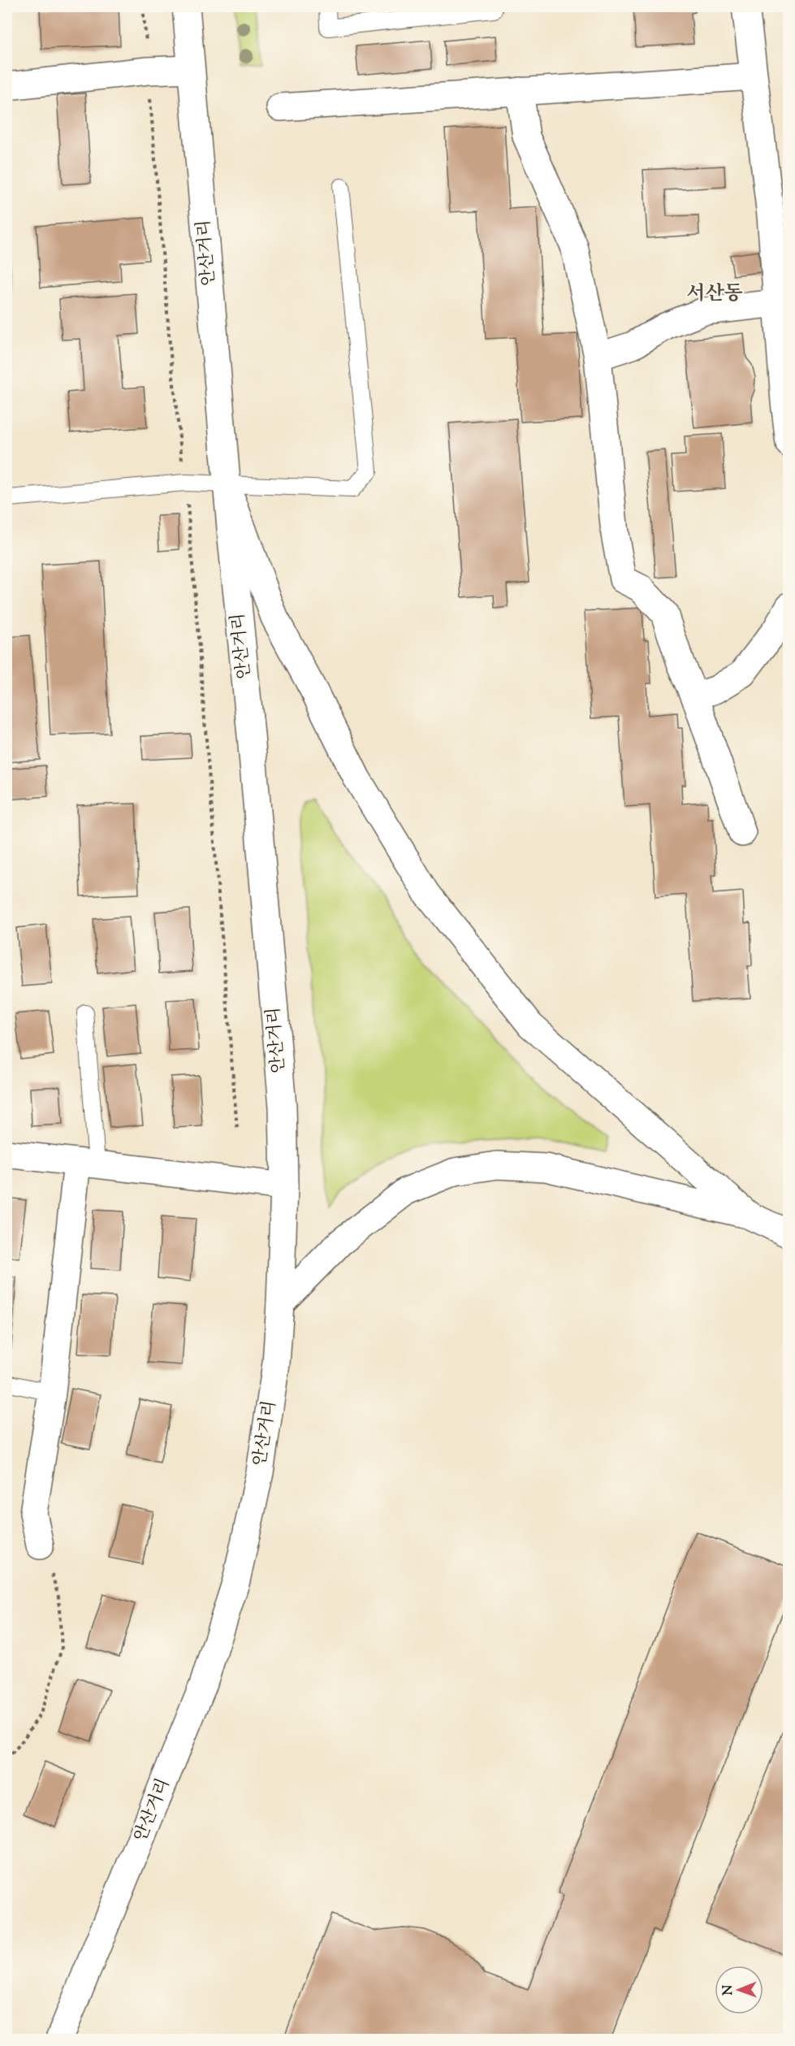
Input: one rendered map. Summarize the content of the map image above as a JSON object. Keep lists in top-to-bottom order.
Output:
{
  "streets": {
    "main road": ["안산거리"]
  },
  "districts": ["서산동"],
  "north": "left"
}
